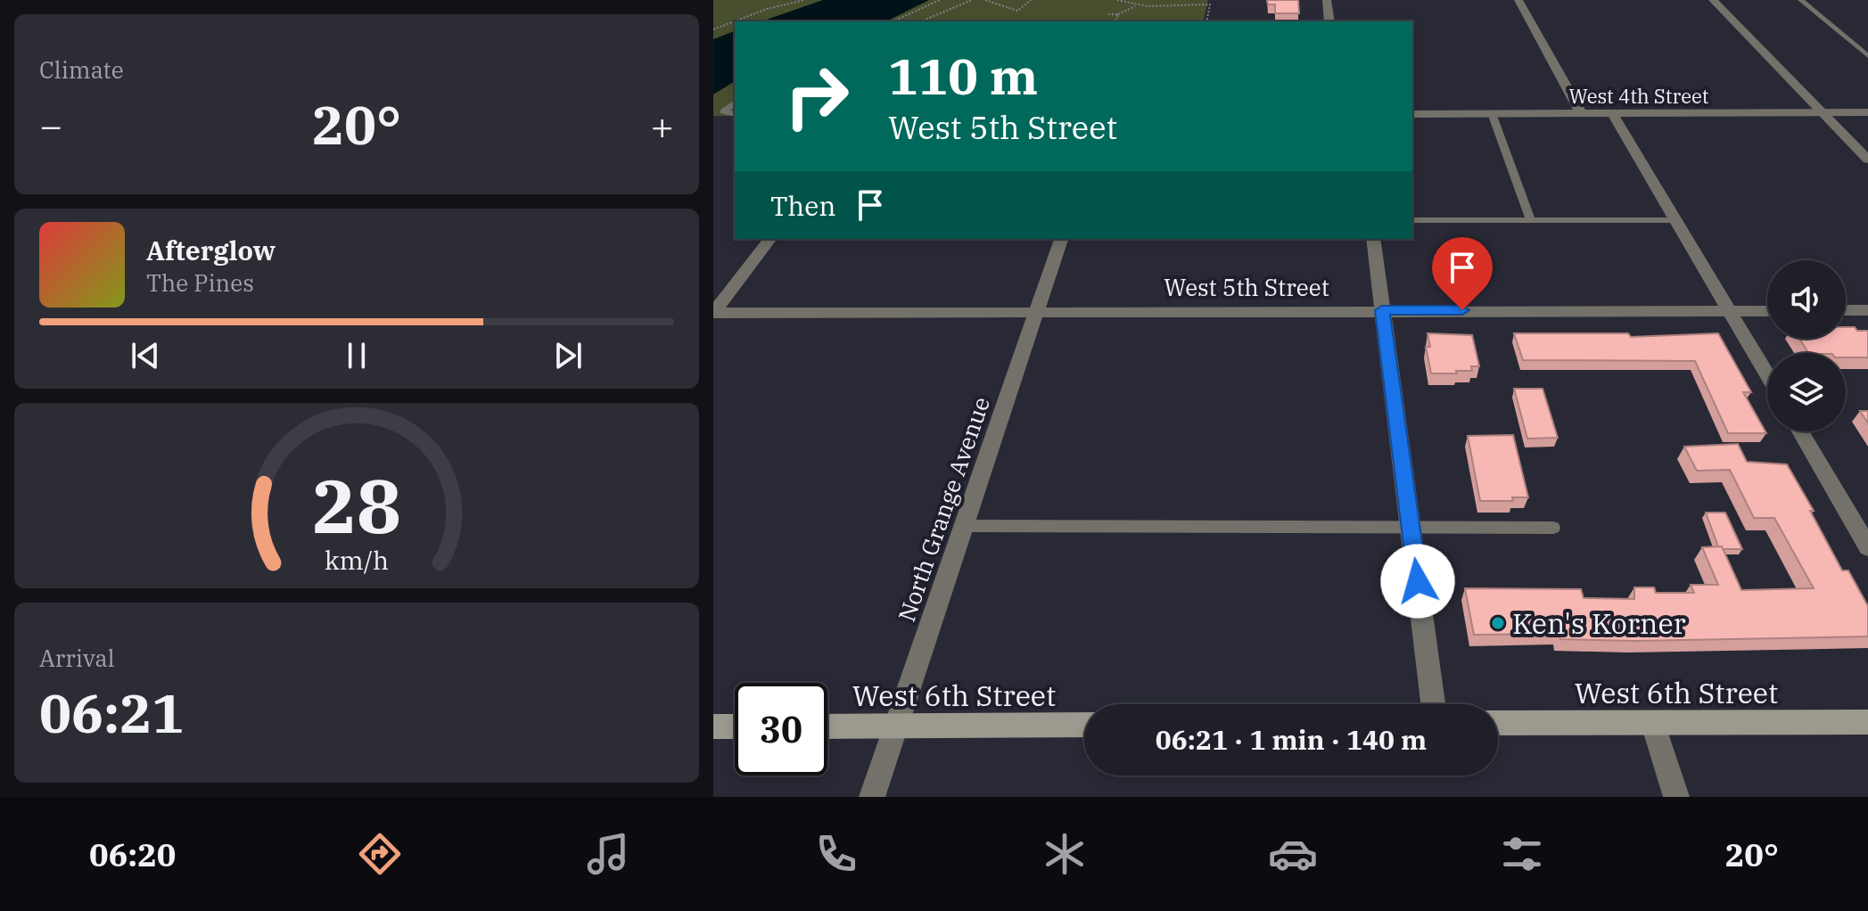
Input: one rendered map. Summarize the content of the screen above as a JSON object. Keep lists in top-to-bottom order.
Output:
{
  "streets": {
    "main road": ["West 6th Street"],
    "street": ["West 4th Street", "West 5th Street", "North Grange Avenue"]
  },
  "crossings": [
    ["West 5th Street", "North Grange Avenue"],
    ["North Grange Avenue", "West 6th Street"]
  ],
  "places": ["Ken's Korner"],
  "page": {
    "tile": [
      "Climate",
      ["Arrival", "06:21"]
    ],
    "turn": ["110 m", "West 5th Street"],
    "heat": ["−", "20°", "+"],
    "then": "Then",
    "song": ["Afterglow", "The Pines"],
    "limit": "30",
    "trip": "06:21 · 1 min · 140 m",
    "tabs": ["06:20", "20°"],
    "gauge": ["28", "km/h"]
  }
}
